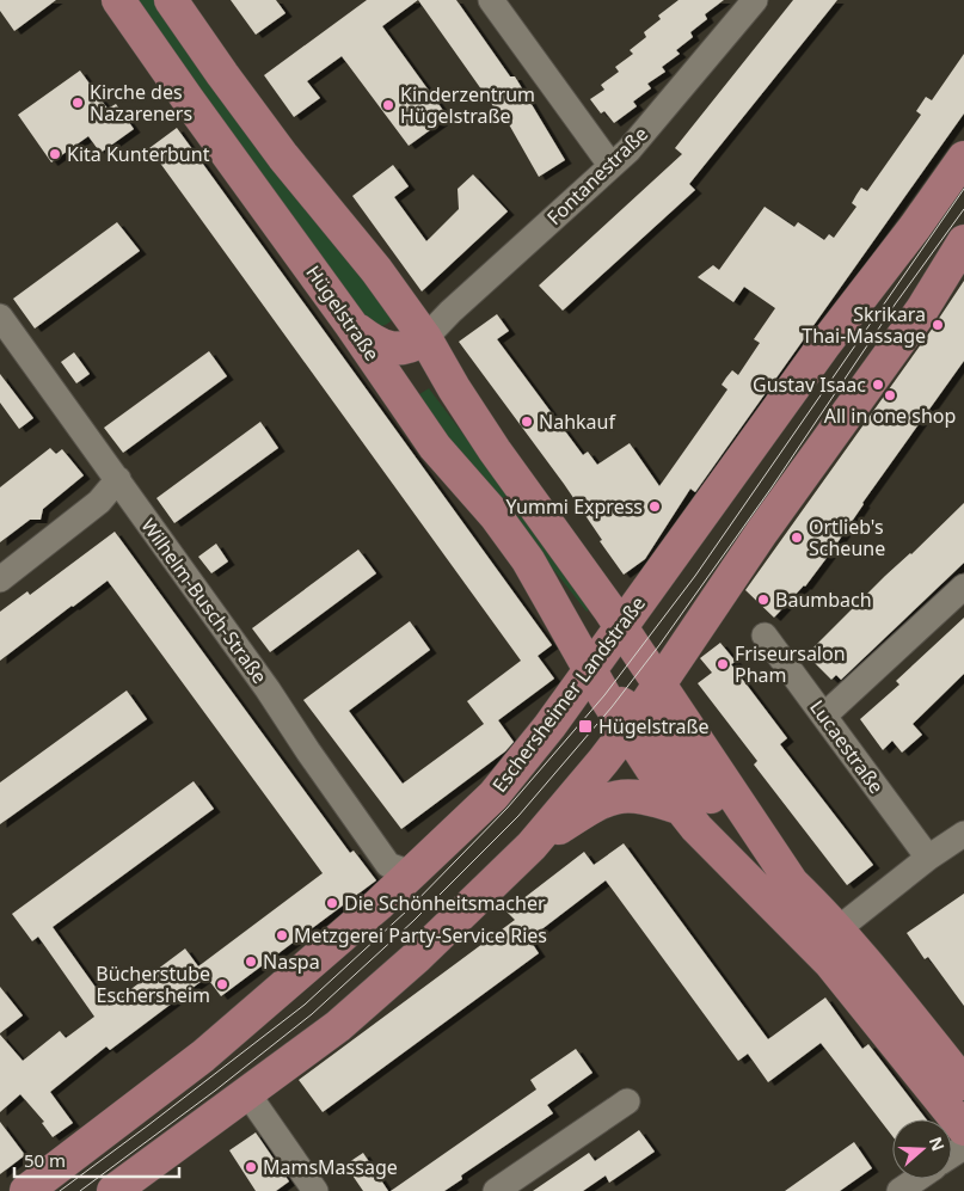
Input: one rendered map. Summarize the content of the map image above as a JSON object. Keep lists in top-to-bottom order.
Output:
{
  "streets": {
    "main road": ["Hügelstraße", "Eschersheimer Landstraße"],
    "street": ["Fontanestraße", "Wilhelm-Busch-Straße", "Lucaestraße"]
  },
  "crossings": [
    ["Hügelstraße", "Eschersheimer Landstraße"],
    ["Wilhelm-Busch-Straße", "Eschersheimer Landstraße"]
  ],
  "places": {
    "other": [
      "Kirche des Nazareners",
      "Kinderzentrum Hügelstraße",
      "Kita Kunterbunt",
      "Skrikara Thai-Massage",
      "Gustav Isaac",
      "All in one shop",
      "Nahkauf",
      "Yummi Express",
      "Ortlieb's Scheune",
      "Baumbach",
      "Friseursalon Pham",
      "Die Schönheitsmacher",
      "Metzgerei Party-Service Ries",
      "Naspa",
      "Bücherstube Eschersheim",
      "MamsMassage"
    ],
    "transit": ["Hügelstraße"]
  },
  "scale_bar": "50 m",
  "north": "right"
}
